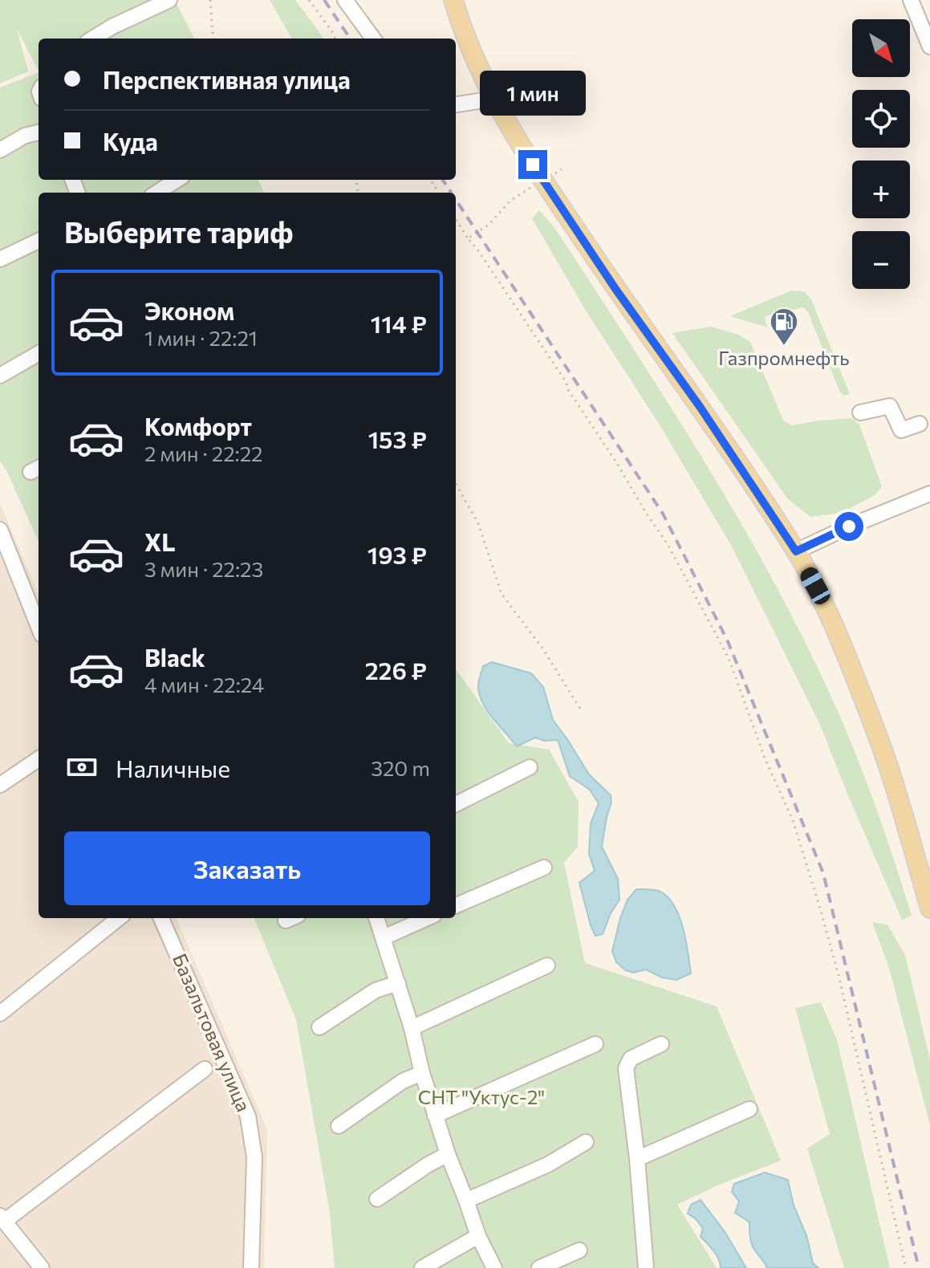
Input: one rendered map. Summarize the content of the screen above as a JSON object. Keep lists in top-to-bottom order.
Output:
{
  "streets": {
    "street": ["Базальтовая улица"]
  },
  "parks": ["СНТ \"Уктус-2\""],
  "places": {
    "fuel station": ["Газпромнефть"]
  },
  "north": "bottom right",
  "page": {
    "map_buttons": ["+", "−"],
    "banner": ["Перспективная улица", "Куда"],
    "bubble": "1 мин",
    "heading": "Выберите тариф",
    "list": [
      {
        "name": "Эконом",
        "note": "1 мин · 22:21",
        "value": "114 ₽"
      },
      {
        "name": "Комфорт",
        "note": "2 мин · 22:22",
        "value": "153 ₽"
      },
      {
        "name": "XL",
        "note": "3 мин · 22:23",
        "value": "193 ₽"
      },
      {
        "name": "Black",
        "note": "4 мин · 22:24",
        "value": "226 ₽"
      }
    ],
    "pay": ["Наличные", "320 m"],
    "buttons": "Заказать"
  }
}
